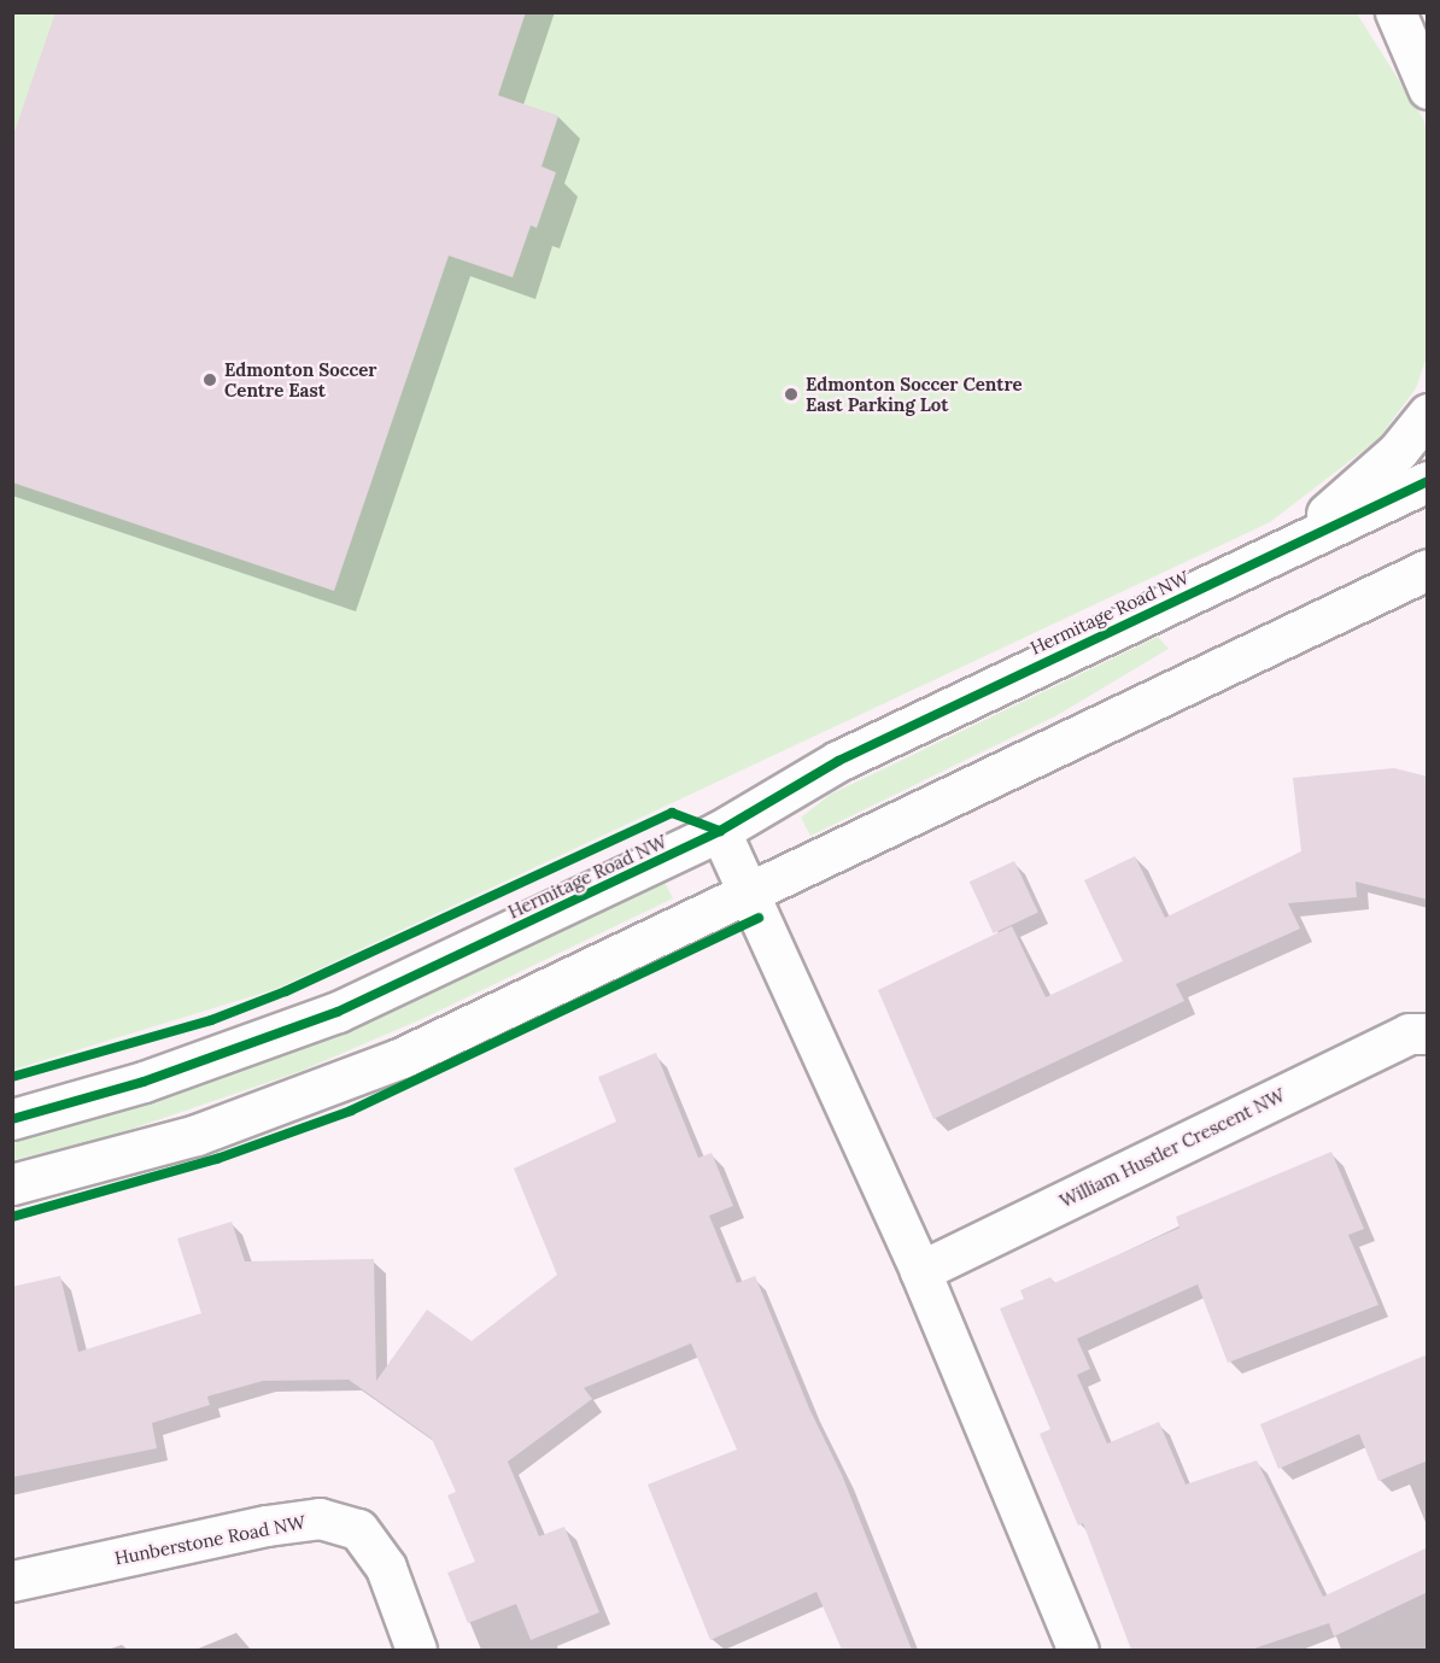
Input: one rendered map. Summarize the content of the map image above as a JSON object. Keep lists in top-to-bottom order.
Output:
{
  "streets": {
    "street": ["Hermitage Road NW", "William Hustler Crescent NW", "Hunberstone Road NW"]
  },
  "places": ["Edmonton Soccer Centre East", "Edmonton Soccer Centre East Parking Lot"]
}
